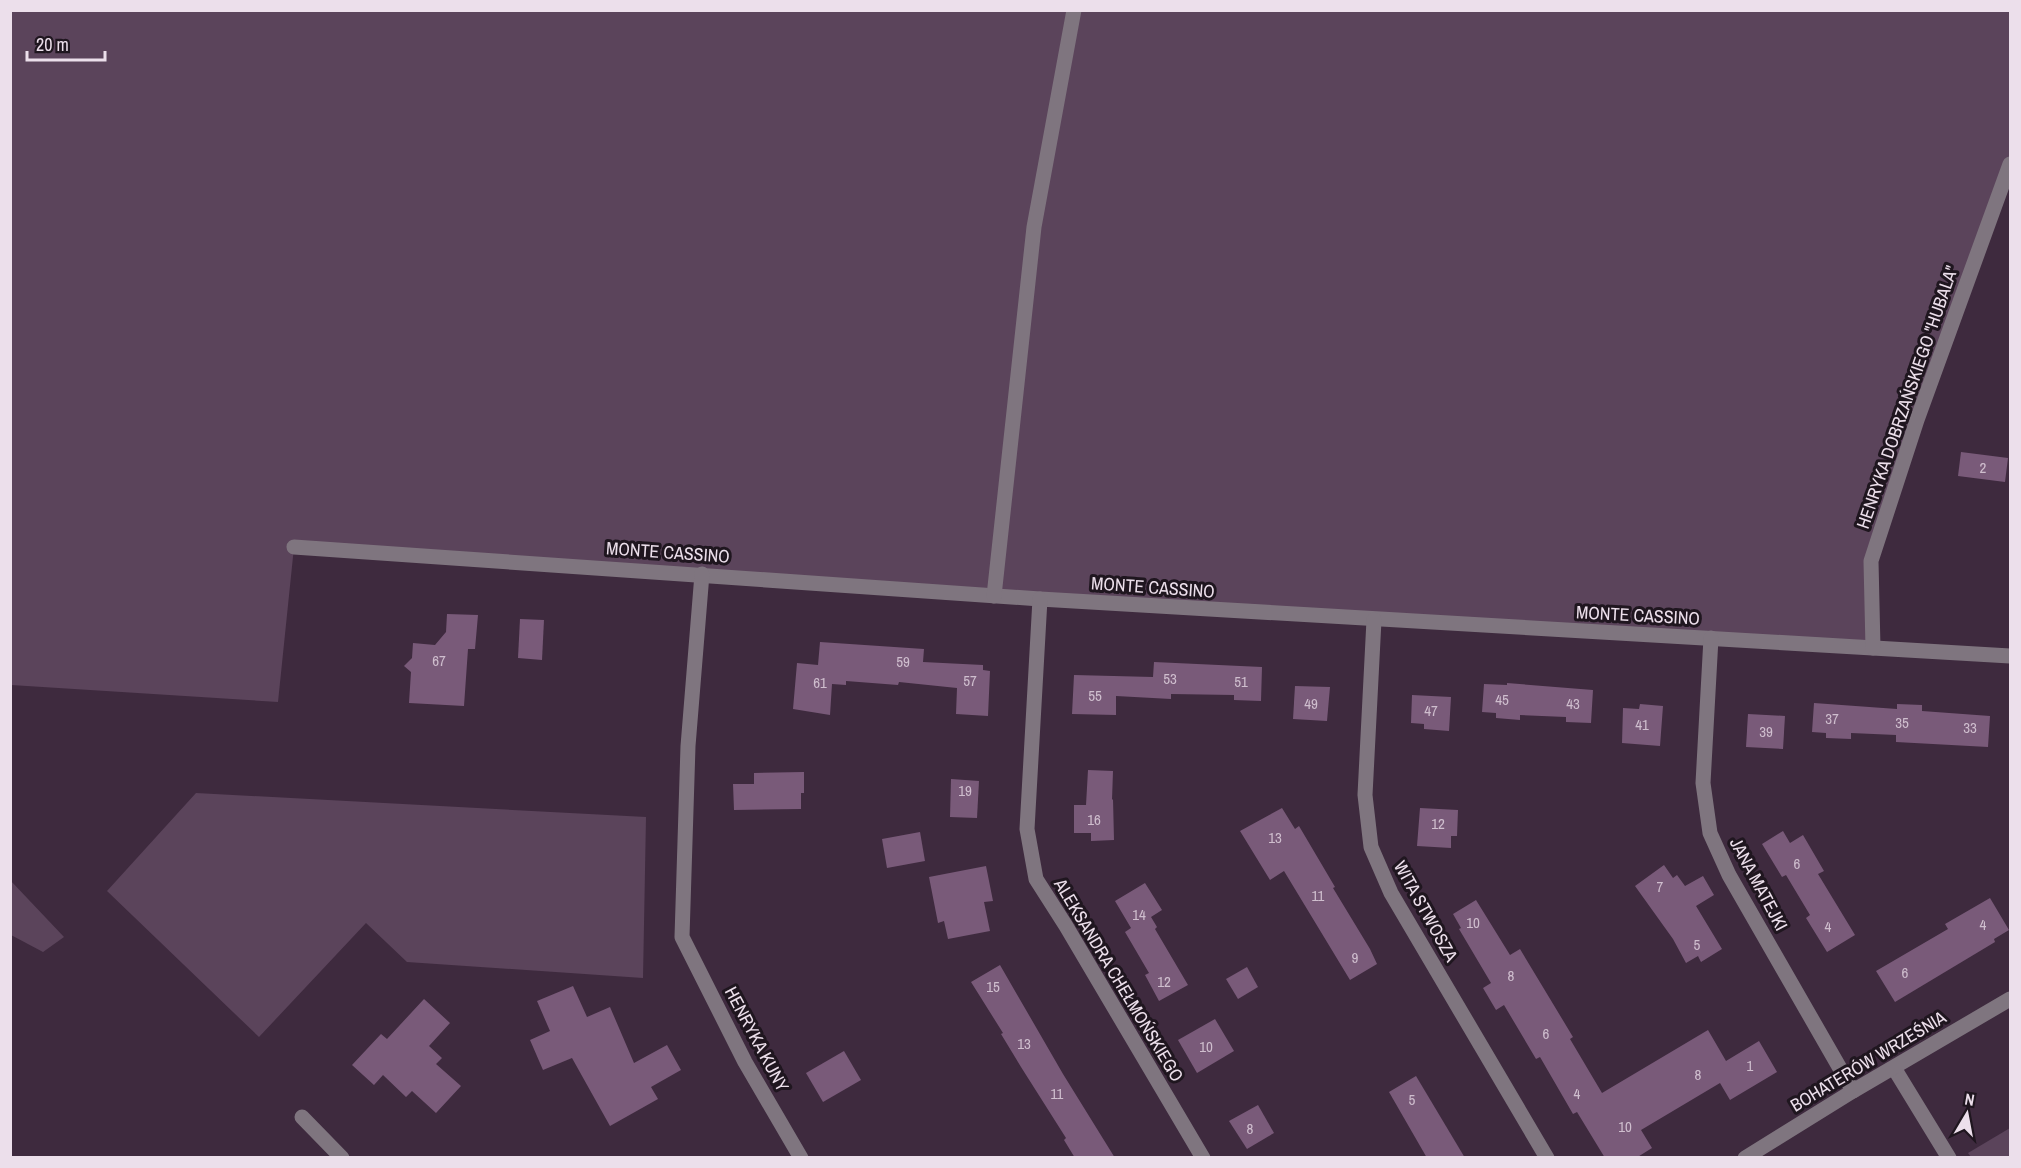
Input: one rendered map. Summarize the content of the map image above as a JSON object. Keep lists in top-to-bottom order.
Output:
{
  "streets": {
    "street": [
      "HENRYKA DOBRZAŃSKIEGO \"HUBALA\"",
      "MONTE CASSINO",
      "JANA MATEJKI",
      "WITA STWOSZA",
      "ALEKSANDRA CHEŁMOŃSKIEGO",
      "HENRYKA KUNY",
      "BOHATERÓW WRZEŚNIA"
    ]
  },
  "crossings": [
    ["HENRYKA DOBRZAŃSKIEGO \"HUBALA\"", "MONTE CASSINO"],
    ["MONTE CASSINO", "JANA MATEJKI"],
    ["MONTE CASSINO", "WITA STWOSZA"],
    ["MONTE CASSINO", "ALEKSANDRA CHEŁMOŃSKIEGO"],
    ["MONTE CASSINO", "HENRYKA KUNY"],
    ["JANA MATEJKI", "BOHATERÓW WRZEŚNIA"]
  ],
  "house_numbers": [
    "2",
    "67",
    "59",
    "53",
    "57",
    "51",
    "61",
    "55",
    "45",
    "49",
    "43",
    "47",
    "37",
    "35",
    "41",
    "33",
    "39",
    "19",
    "16",
    "12",
    "13",
    "6",
    "7",
    "11",
    "14",
    "10",
    "4",
    "4",
    "5",
    "9",
    "6",
    "8",
    "12",
    "15",
    "6",
    "13",
    "10",
    "1",
    "8",
    "11",
    "4",
    "5",
    "10",
    "8"
  ],
  "scale_bar": "20 m",
  "north": "top"
}
